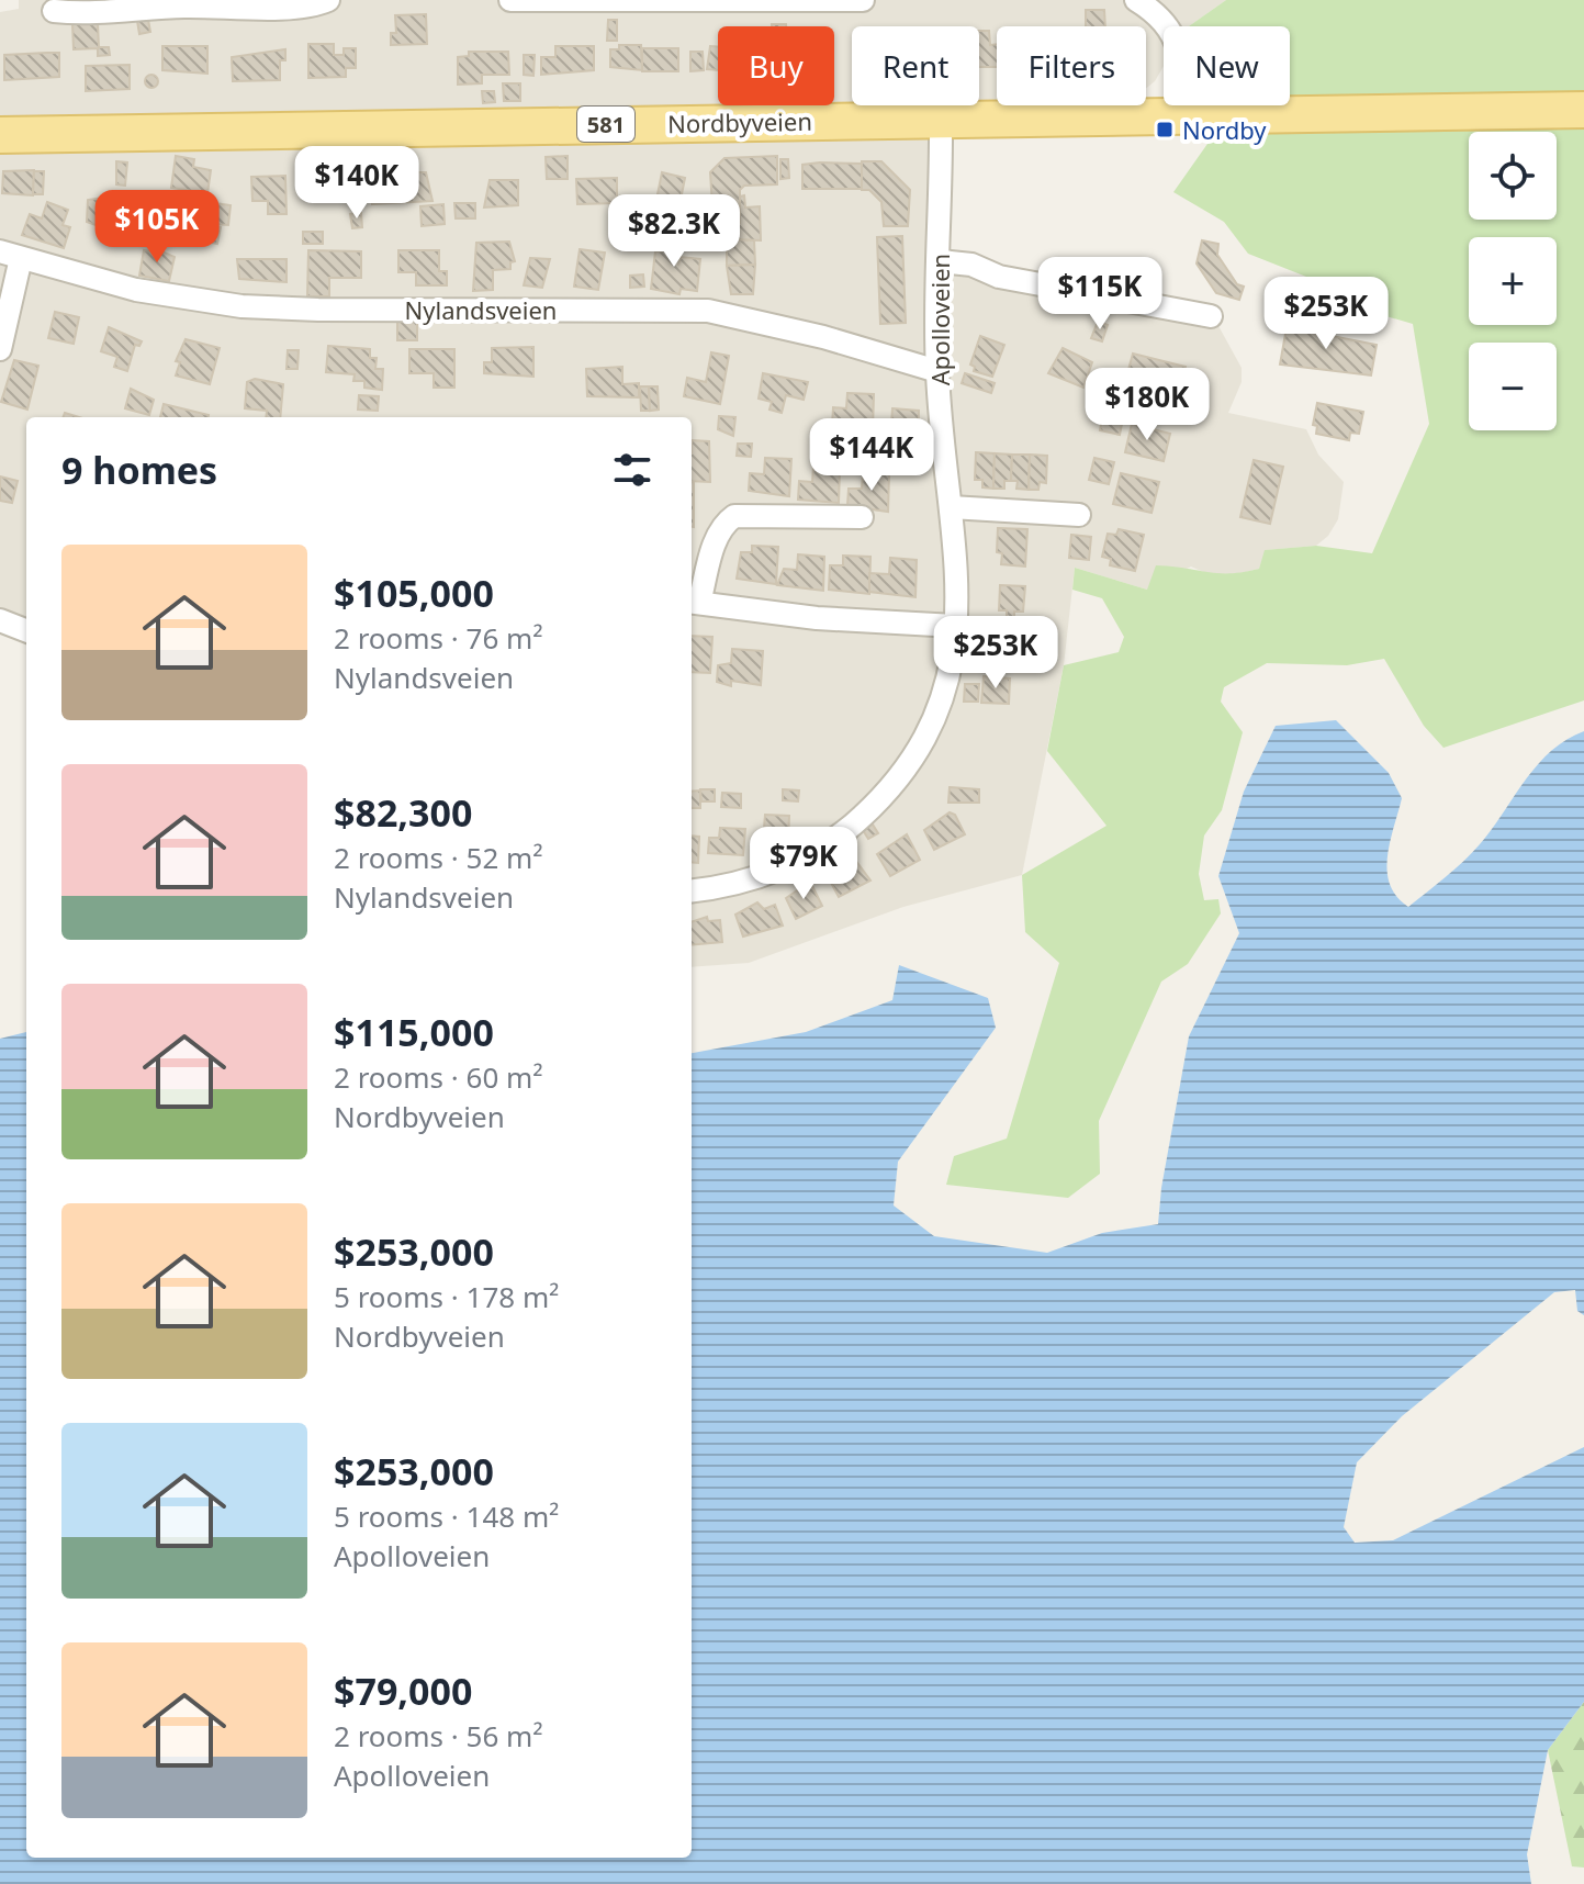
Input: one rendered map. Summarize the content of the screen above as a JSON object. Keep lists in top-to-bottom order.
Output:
{
  "streets": {
    "main road": ["Nordbyveien", "581"],
    "street": ["Nylandsveien", "Apolloveien"]
  },
  "crossings": [
    ["Nordbyveien", "Apolloveien"],
    ["Nylandsveien", "Apolloveien"]
  ],
  "places": {
    "transit": ["Nordby"]
  },
  "page": {
    "chip": [
      "Buy",
      "Rent",
      "Filters",
      "New"
    ],
    "map_buttons": ["+", "−"],
    "price": [
      "$140K",
      "$105K",
      "$82.3K",
      "$115K",
      "$253K",
      "$180K",
      "$144K",
      "$253K",
      "$79K"
    ],
    "heading": "9 homes",
    "list": [
      {
        "name": "$105,000",
        "note": "2 rooms · 76 m² · Nylandsveien"
      },
      {
        "name": "$82,300",
        "note": "2 rooms · 52 m² · Nylandsveien"
      },
      {
        "name": "$115,000",
        "note": "2 rooms · 60 m² · Nordbyveien"
      },
      {
        "name": "$253,000",
        "note": "5 rooms · 178 m² · Nordbyveien"
      },
      {
        "name": "$253,000",
        "note": "5 rooms · 148 m² · Apolloveien"
      },
      {
        "name": "$79,000",
        "note": "2 rooms · 56 m² · Apolloveien"
      }
    ]
  }
}
